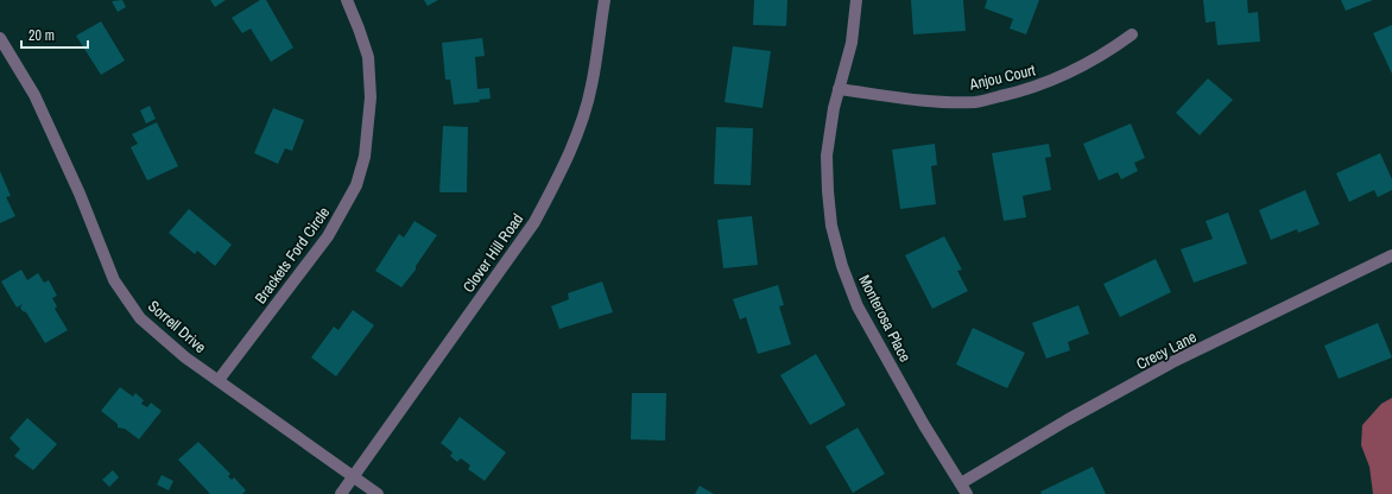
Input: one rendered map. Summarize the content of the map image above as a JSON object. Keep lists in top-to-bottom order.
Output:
{
  "streets": {
    "street": [
      "Anjou Court",
      "Clover Hill Road",
      "Brackets Ford Circle",
      "Monterosa Place",
      "Sorrell Drive",
      "Crecy Lane"
    ]
  },
  "crossings": [
    ["Anjou Court", "Monterosa Place"],
    ["Clover Hill Road", "Sorrell Drive"],
    ["Brackets Ford Circle", "Sorrell Drive"],
    ["Monterosa Place", "Crecy Lane"]
  ],
  "scale_bar": "20 m"
}
